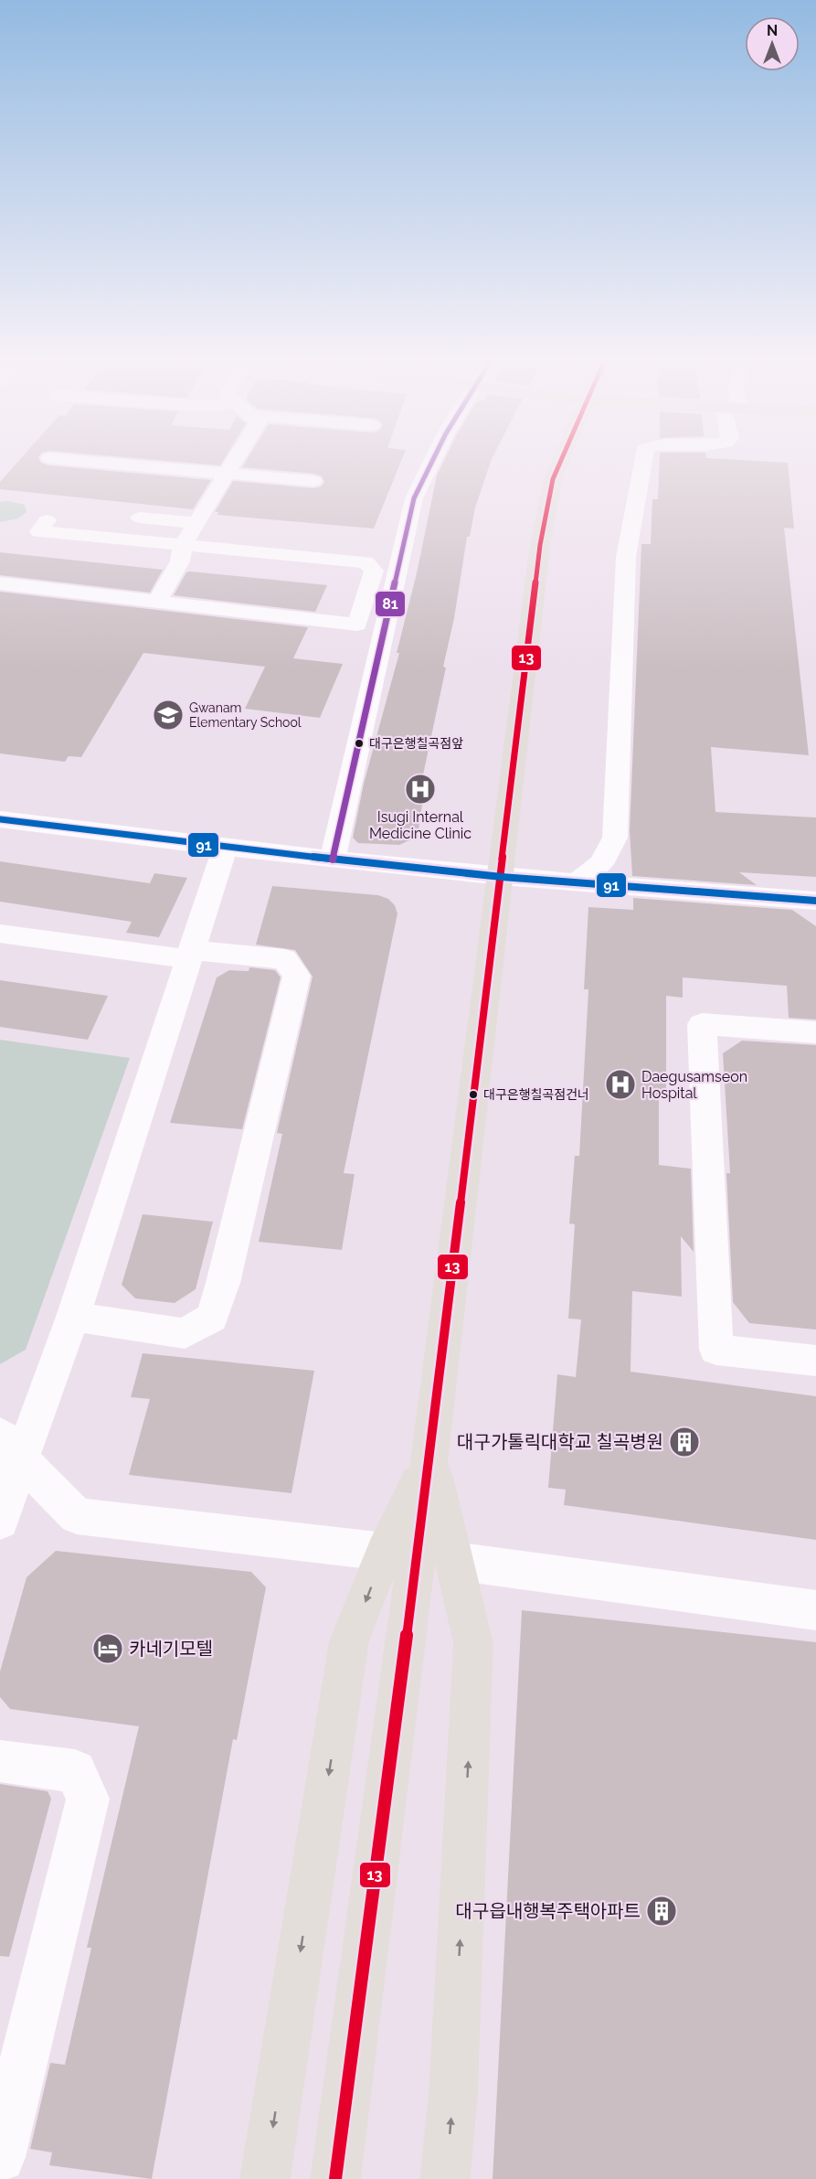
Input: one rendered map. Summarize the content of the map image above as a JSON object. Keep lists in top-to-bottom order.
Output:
{
  "places": {
    "school or university": ["Gwanam Elementary School"],
    "other": ["대구은행칠곡점앞", "대구은행칠곡점건너"],
    "hospital": ["Isugi Internal Medicine Clinic", "Daegusamseon Hospital"],
    "building": ["대구가톨릭대학교 칠곡병원", "대구읍내행복주택아파트"],
    "hotel": ["카네기모텔"]
  },
  "lines": ["transit line 13", "transit line 81", "transit line 91"],
  "north": "top"
}
